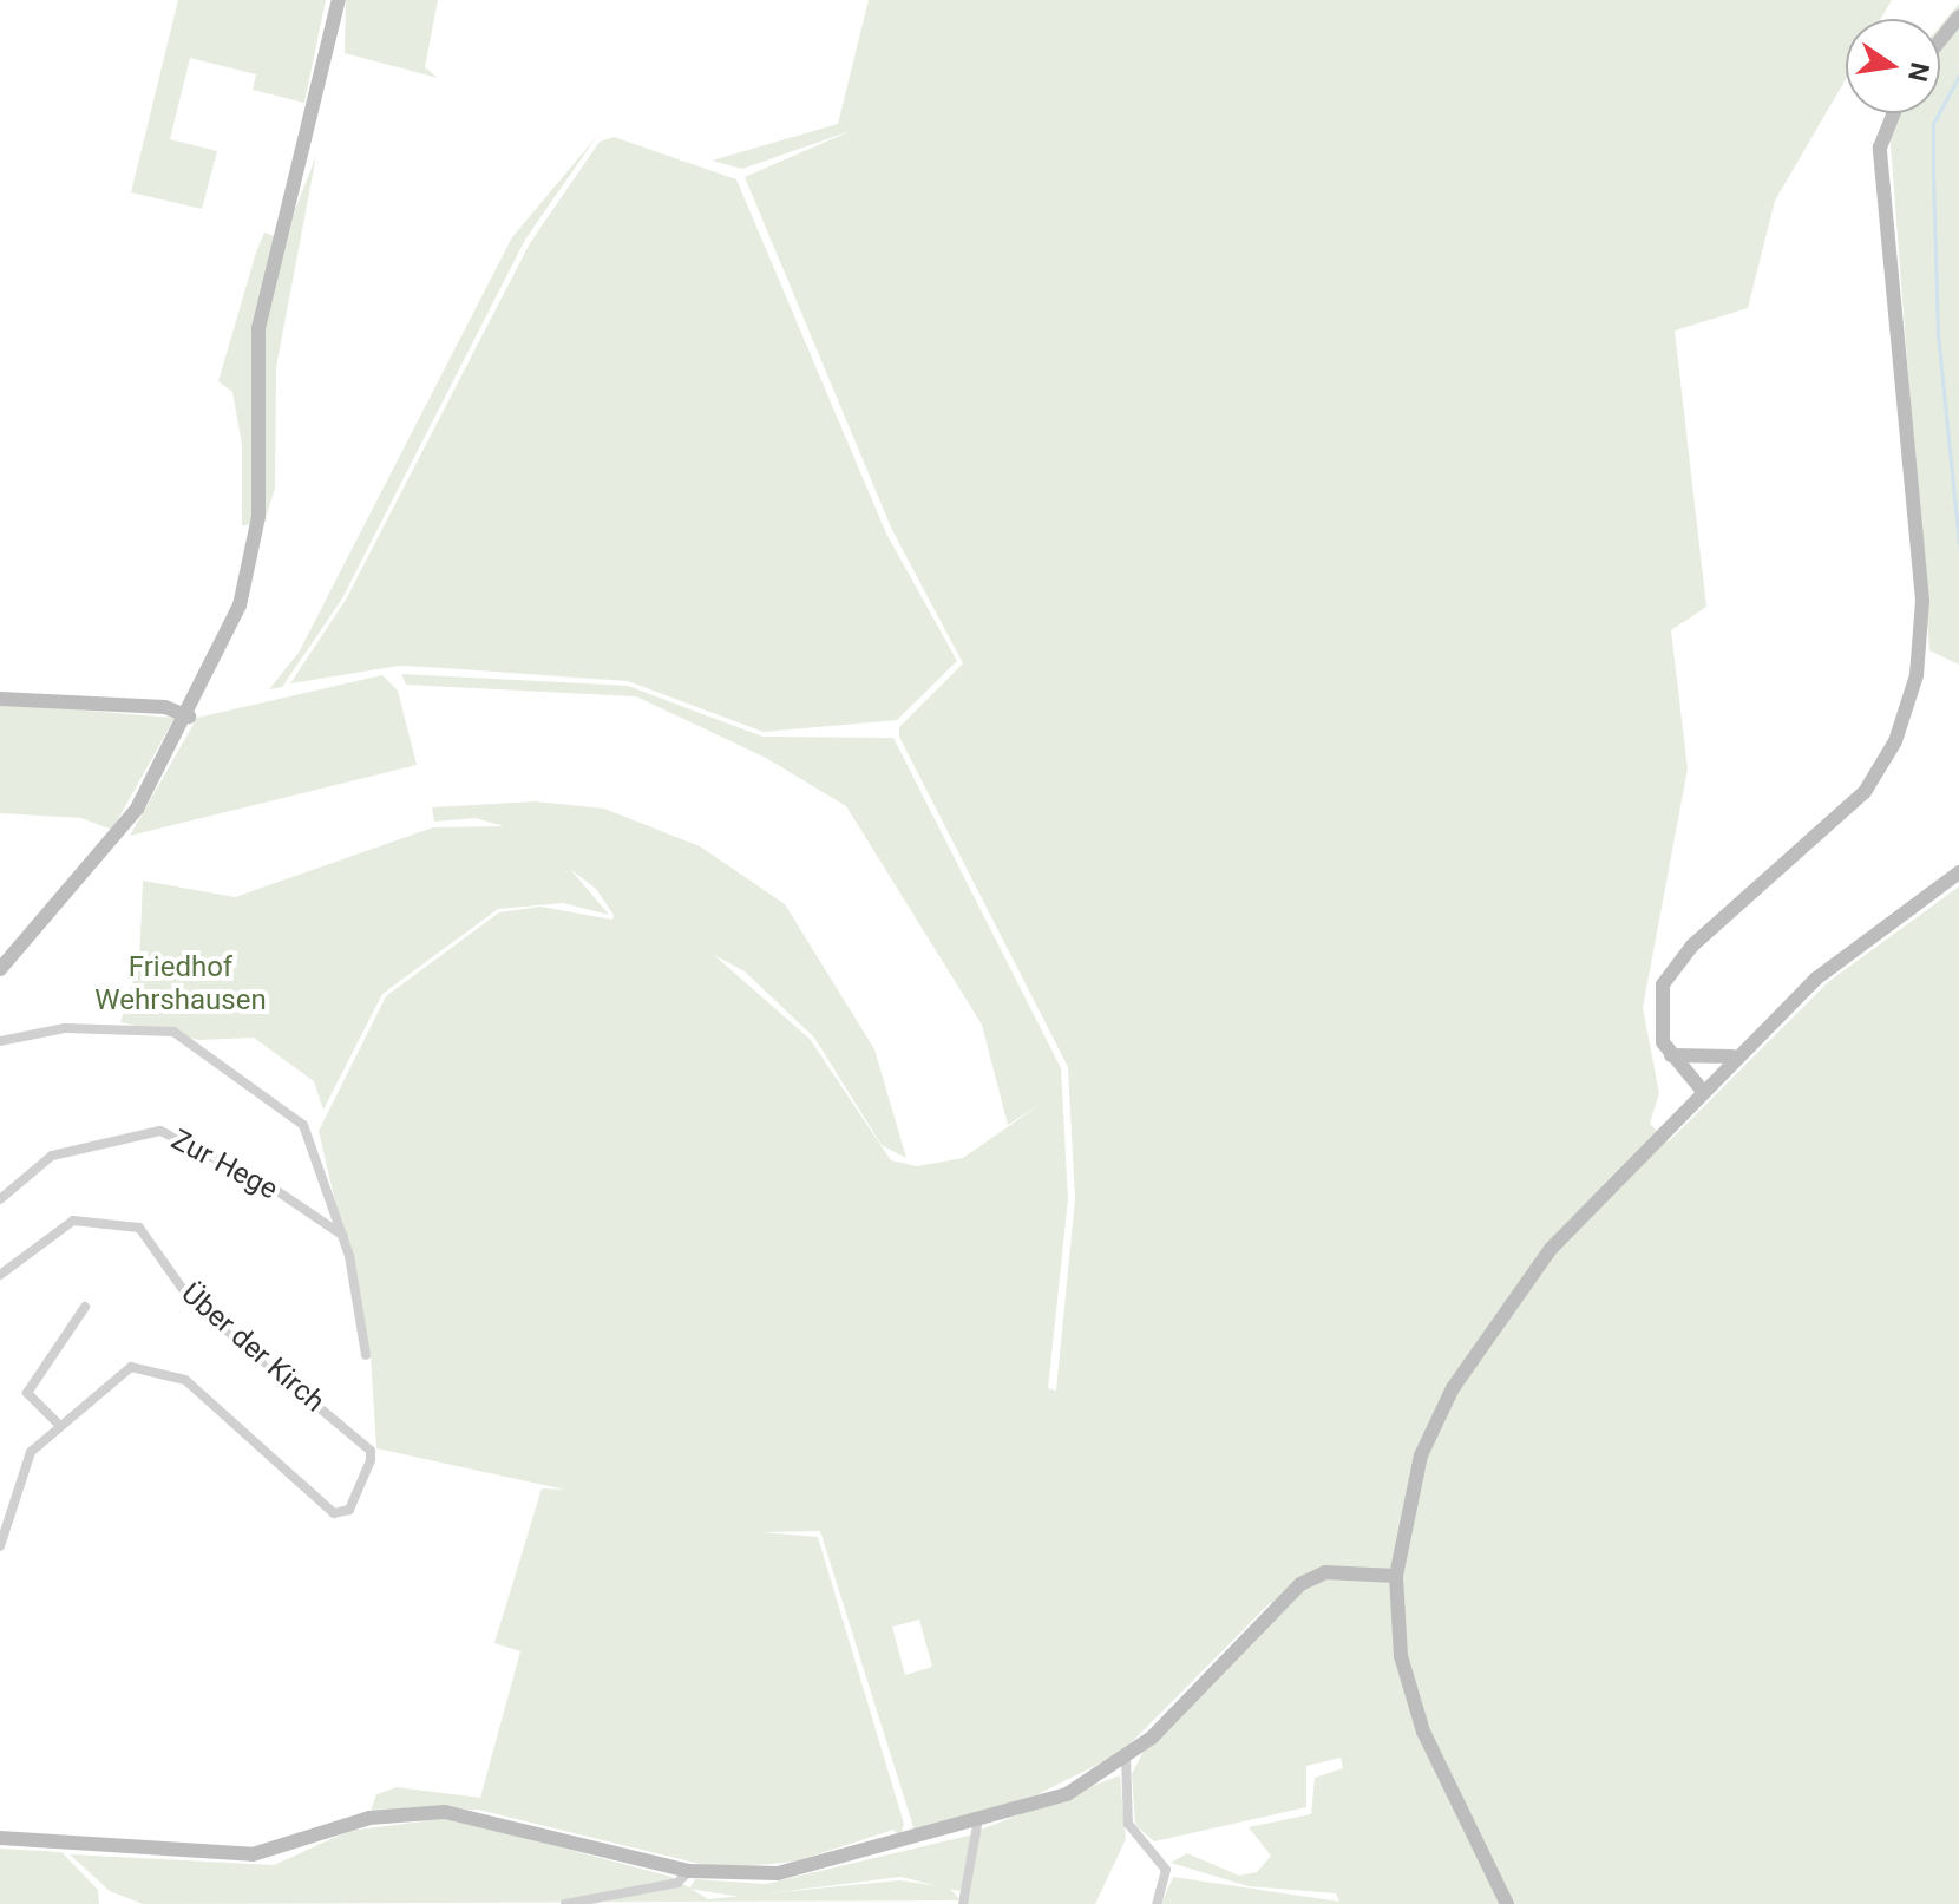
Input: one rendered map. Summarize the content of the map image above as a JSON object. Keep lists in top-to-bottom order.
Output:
{
  "streets": {
    "street": ["Zur Hege", "Über der Kirch"]
  },
  "parks": ["Friedhof Wehrshausen"],
  "north": "right"
}
